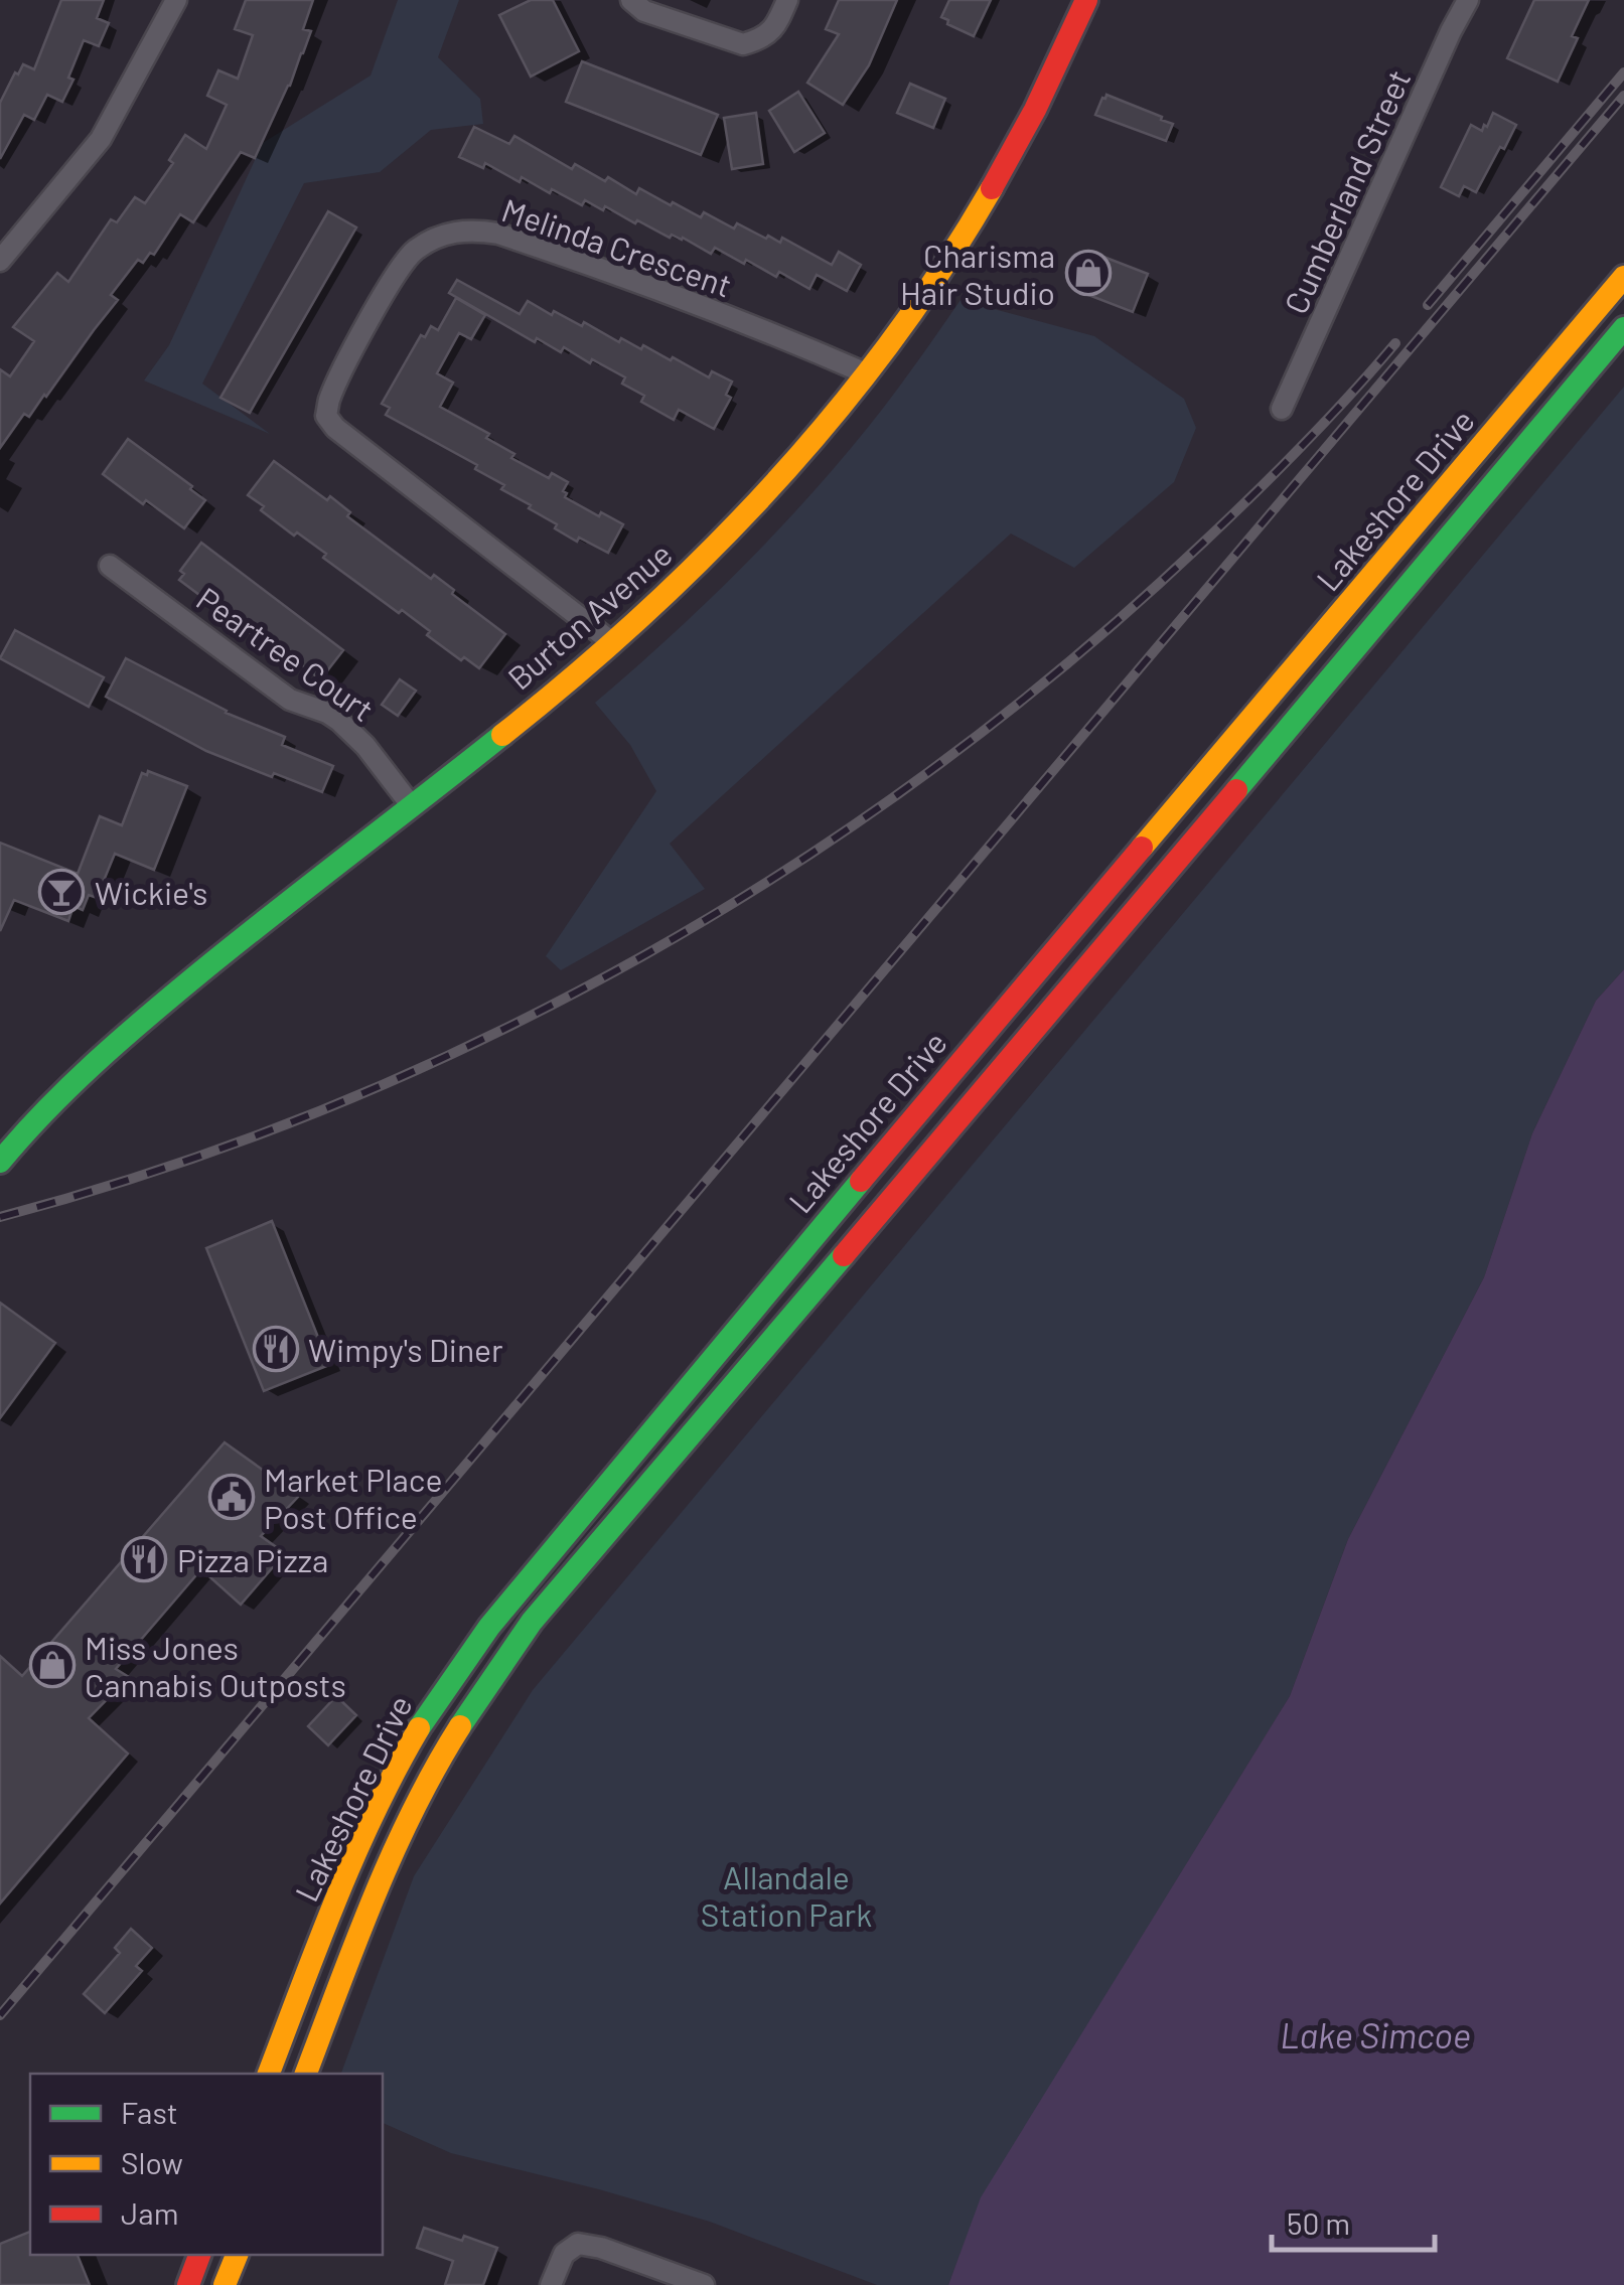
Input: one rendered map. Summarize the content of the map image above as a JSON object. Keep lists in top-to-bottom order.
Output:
{
  "streets": {
    "main road": ["Lakeshore Drive", "Burton Avenue"],
    "street": ["Cumberland Street", "Melinda Crescent", "Peartree Court"]
  },
  "crossings": [
    ["Melinda Crescent", "Burton Avenue"],
    ["Burton Avenue", "Peartree Court"]
  ],
  "water": ["Lake Simcoe"],
  "parks": ["Allandale Station Park"],
  "places": {
    "shop": ["Charisma Hair Studio", "Miss Jones Cannabis Outposts"],
    "bar": ["Wickie's"],
    "restaurant": ["Wimpy's Diner", "Pizza Pizza"],
    "public building": ["Market Place Post Office"]
  },
  "legend": ["Fast", "Slow", "Jam"],
  "scale_bar": "50 m"
}
